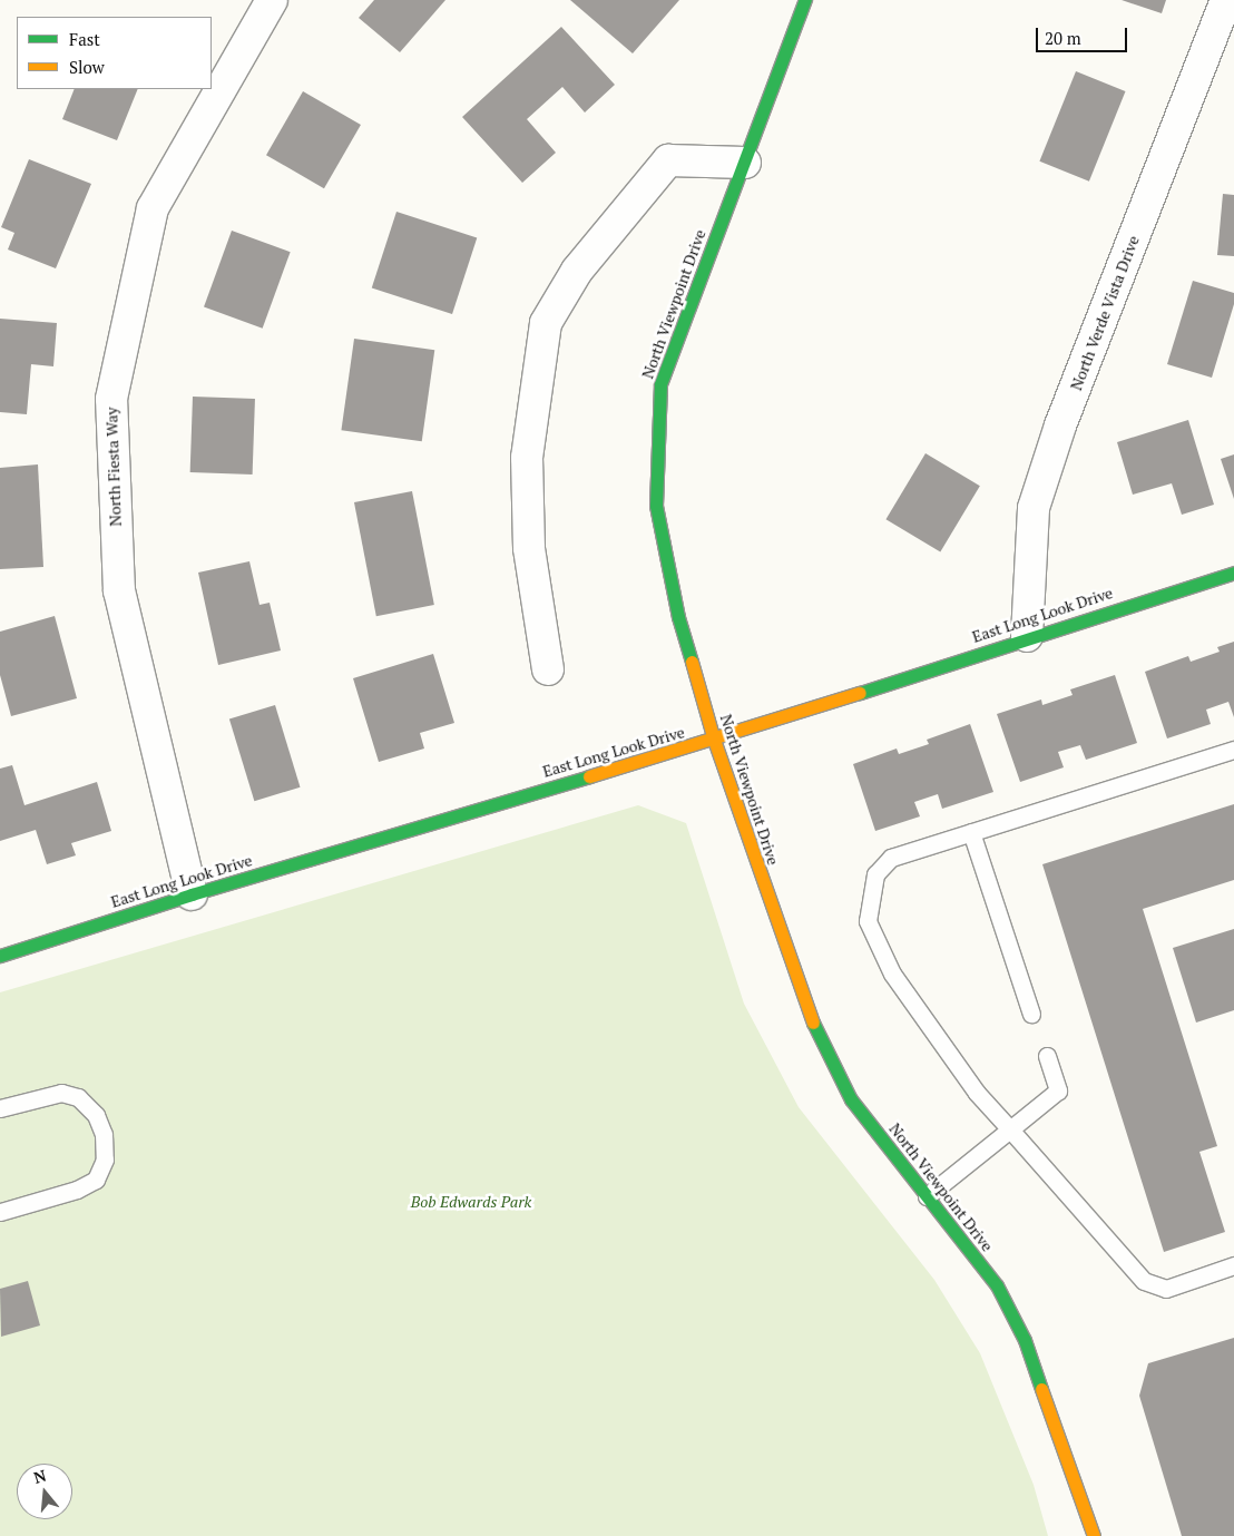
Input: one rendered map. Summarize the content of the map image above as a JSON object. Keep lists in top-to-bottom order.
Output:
{
  "streets": {
    "street": [
      "North Viewpoint Drive",
      "North Verde Vista Drive",
      "North Fiesta Way",
      "East Long Look Drive"
    ]
  },
  "crossings": [
    ["North Viewpoint Drive", "East Long Look Drive"],
    ["North Verde Vista Drive", "East Long Look Drive"],
    ["North Fiesta Way", "East Long Look Drive"]
  ],
  "parks": ["Bob Edwards Park"],
  "legend": ["Fast", "Slow"],
  "scale_bar": "20 m",
  "north": "top"
}
